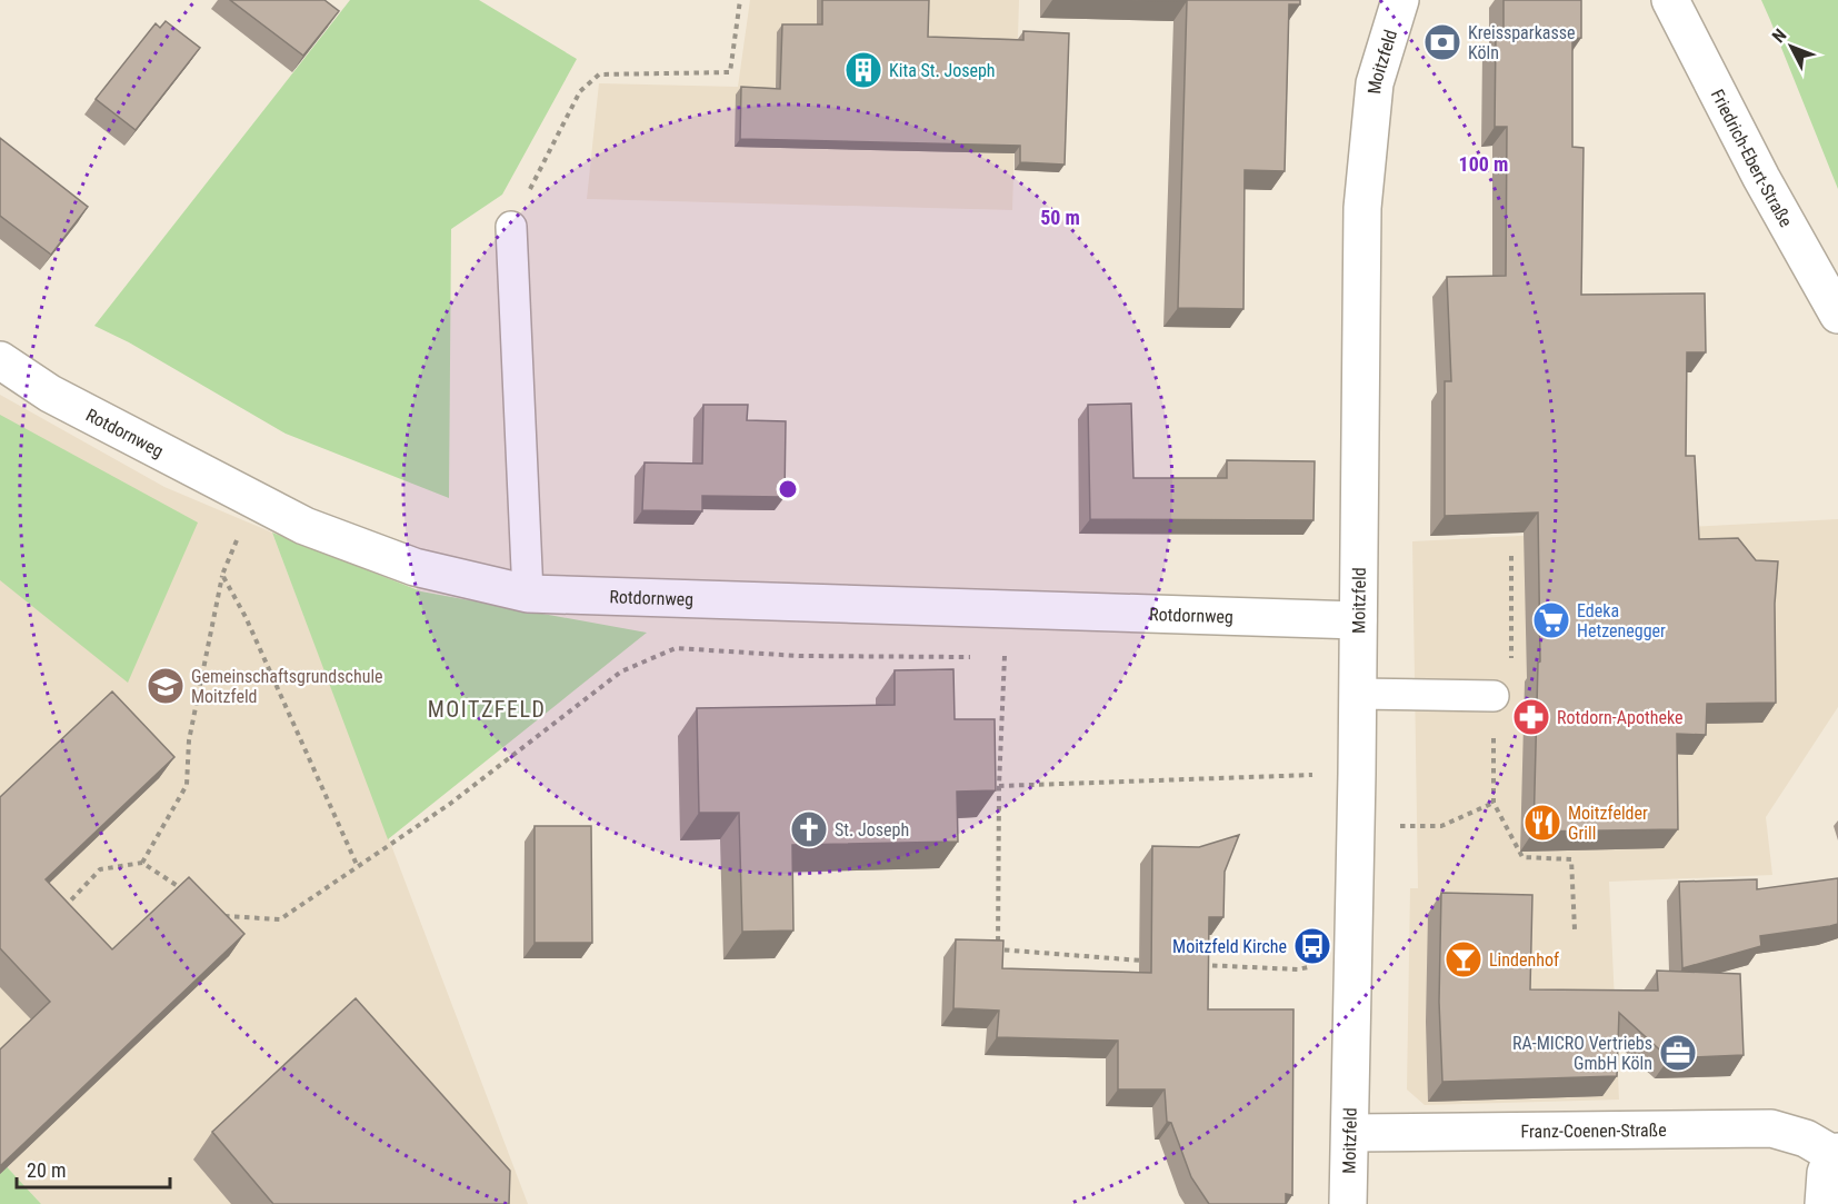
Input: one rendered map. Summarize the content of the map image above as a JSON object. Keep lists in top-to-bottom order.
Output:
{
  "streets": {
    "street": [
      "Moitzfeld",
      "Friedrich-Ebert-Straße",
      "Rotdornweg",
      "Franz-Coenen-Straße"
    ]
  },
  "crossings": [
    ["Moitzfeld", "Rotdornweg"],
    ["Moitzfeld", "Franz-Coenen-Straße"]
  ],
  "districts": ["MOITZFELD"],
  "places": {
    "bank": ["Kreissparkasse Köln"],
    "building": ["Kita St. Joseph"],
    "supermarket": ["Edeka Hetzenegger"],
    "school or university": ["Gemeinschaftsgrundschule Moitzfeld"],
    "pharmacy": ["Rotdorn-Apotheke"],
    "restaurant": ["Moitzfelder Grill"],
    "church": ["St. Joseph"],
    "bus stop": ["Moitzfeld Kirche"],
    "bar": ["Lindenhof"],
    "office": ["RA-MICRO Vertriebs GmbH Köln"]
  },
  "scale_bar": "20 m",
  "north": "top left",
  "rings": ["100 m", "50 m"]
}
